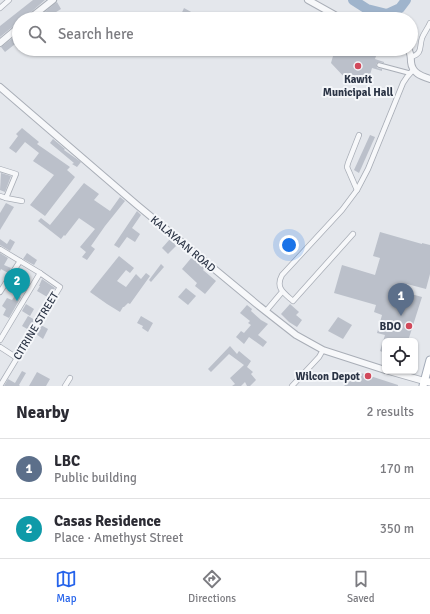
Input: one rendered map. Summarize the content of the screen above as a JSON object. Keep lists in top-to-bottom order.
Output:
{
  "streets": {
    "street": ["KALAYAAN ROAD", "CITRINE STREET"]
  },
  "places": ["Kawit Municipal Hall", "BDO", "Wilcon Depot"],
  "page": {
    "search": "Search here",
    "pins": ["2", "1"],
    "heading": ["Nearby", "2 results"],
    "list": [
      {
        "mark": "1",
        "name": "LBC",
        "note": "Public building",
        "value": "170 m"
      },
      {
        "mark": "2",
        "name": "Casas Residence",
        "note": "Place · Amethyst Street",
        "value": "350 m"
      }
    ],
    "nav": ["Map", "Directions", "Saved"]
  }
}
